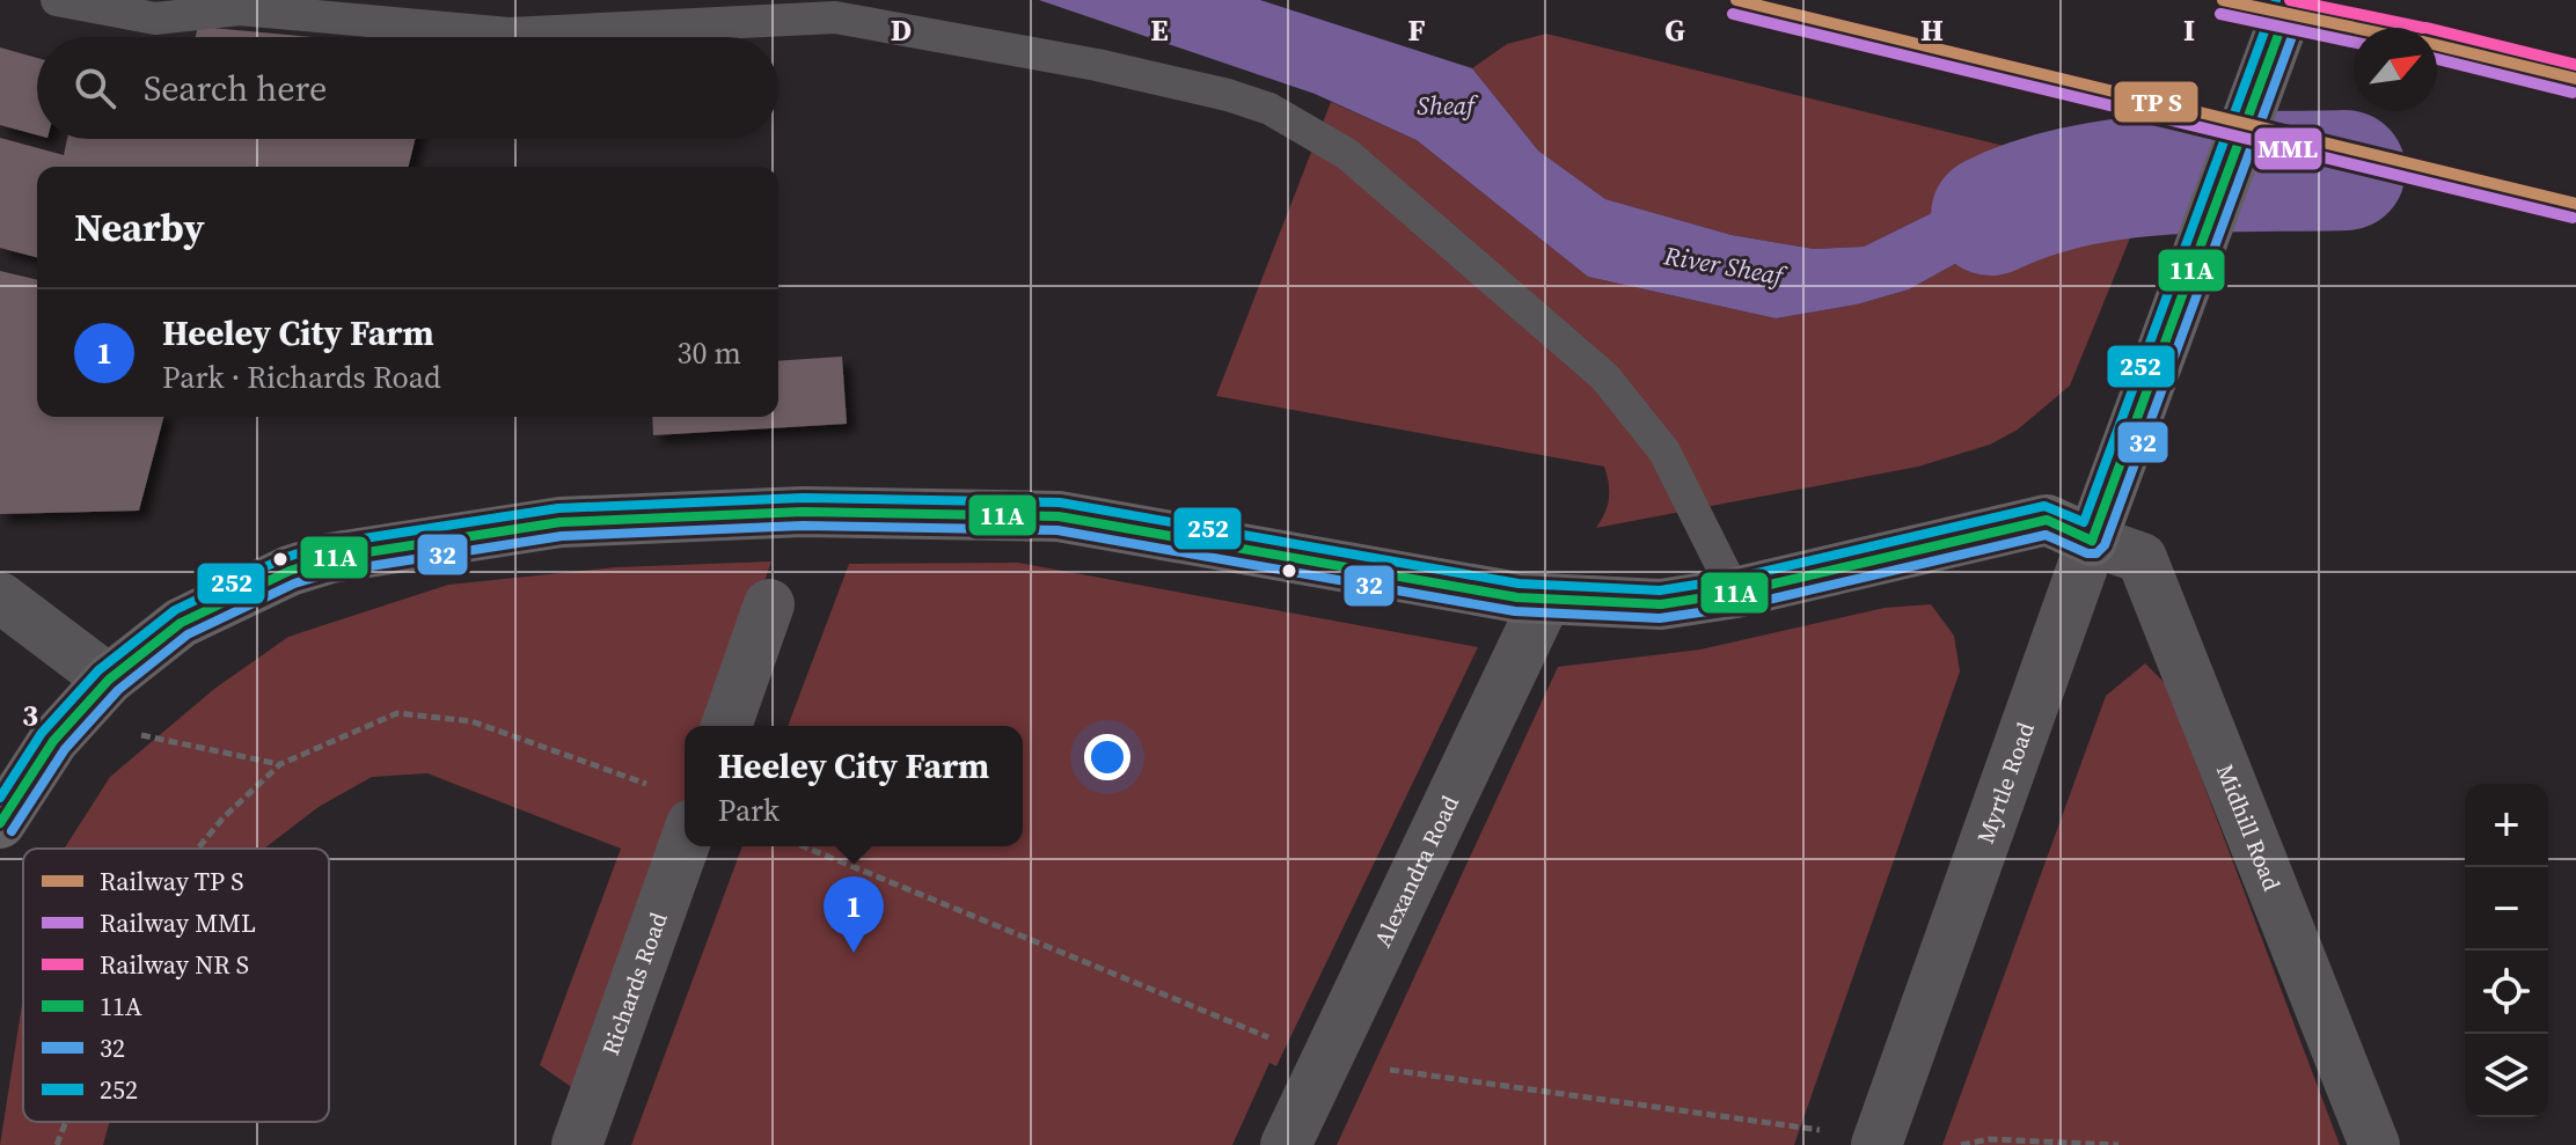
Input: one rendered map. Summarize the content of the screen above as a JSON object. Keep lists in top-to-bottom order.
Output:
{
  "streets": {
    "main road": ["Myrtle Road"],
    "street": ["Midhill Road", "Alexandra Road", "Richards Road"]
  },
  "crossings": [
    ["Myrtle Road", "Midhill Road"]
  ],
  "water": ["Sheaf", "River Sheaf"],
  "lines": [
    "transit line 11A",
    "transit line 252",
    "transit line 32",
    "rail line MML"
  ],
  "legend": [
    "Railway TP S",
    "Railway MML",
    "Railway NR S",
    "11A",
    "32",
    "252"
  ],
  "north": "top right",
  "page": {
    "search": "Search here",
    "heading": "Nearby",
    "list": [
      {
        "mark": "1",
        "name": "Heeley City Farm",
        "note": "Park · Richards Road",
        "value": "30 m"
      }
    ],
    "popup": ["Heeley City Farm", "Park"],
    "map_buttons": ["+", "−"],
    "pins": "1"
  },
  "grid": {
    "columns": [
      "D",
      "E",
      "F",
      "G",
      "H",
      "I"
    ],
    "rows": ["3"]
  }
}
